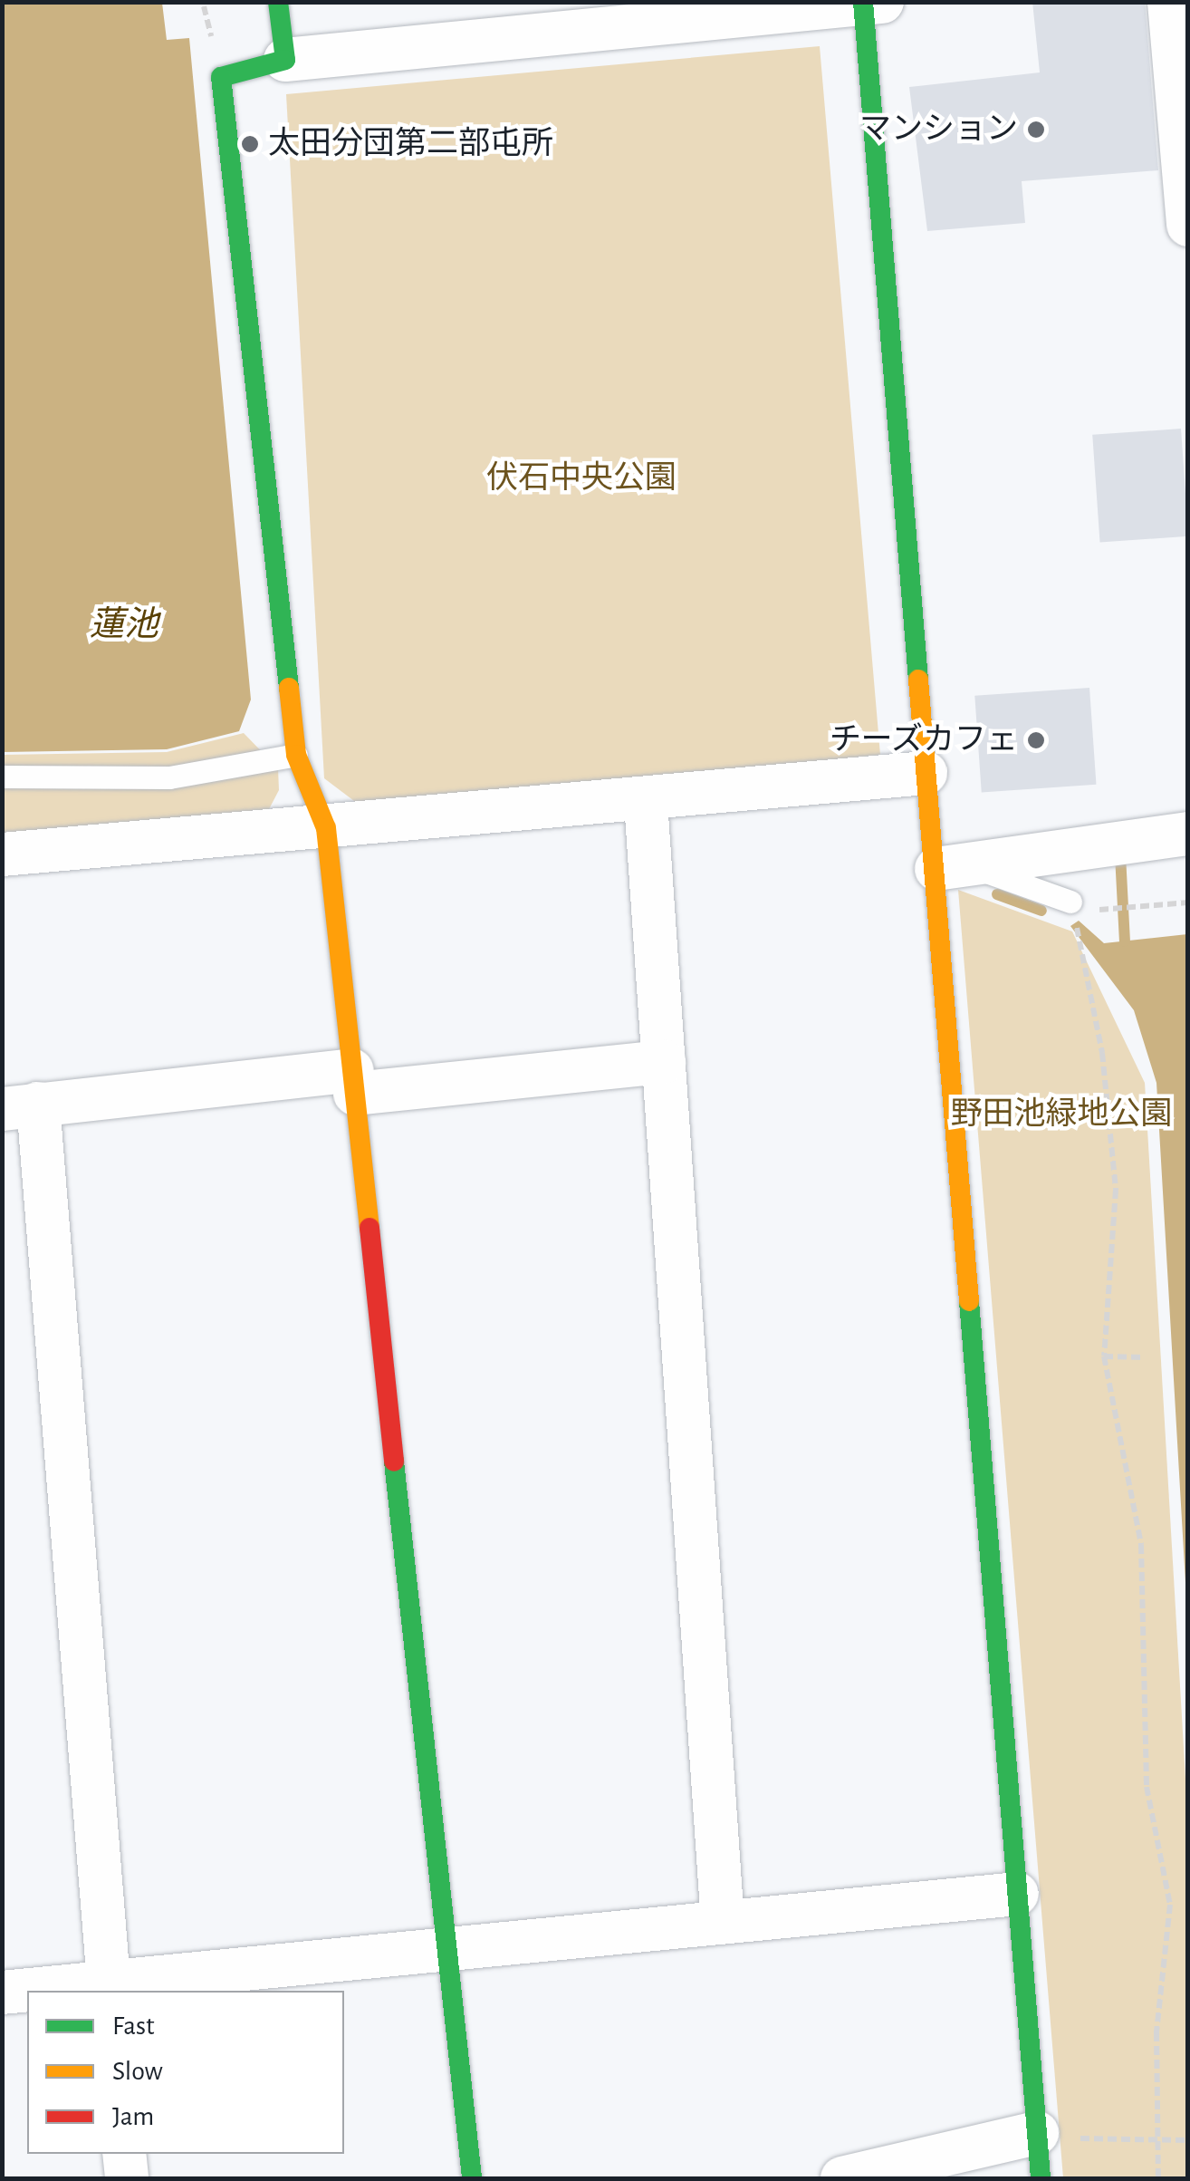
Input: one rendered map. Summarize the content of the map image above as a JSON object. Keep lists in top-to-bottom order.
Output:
{
  "water": ["蓮池"],
  "parks": ["伏石中央公園", "野田池緑地公園"],
  "places": ["マンション", "太田分団第二部屯所", "チーズカフェ"],
  "legend": ["Fast", "Slow", "Jam"]
}
